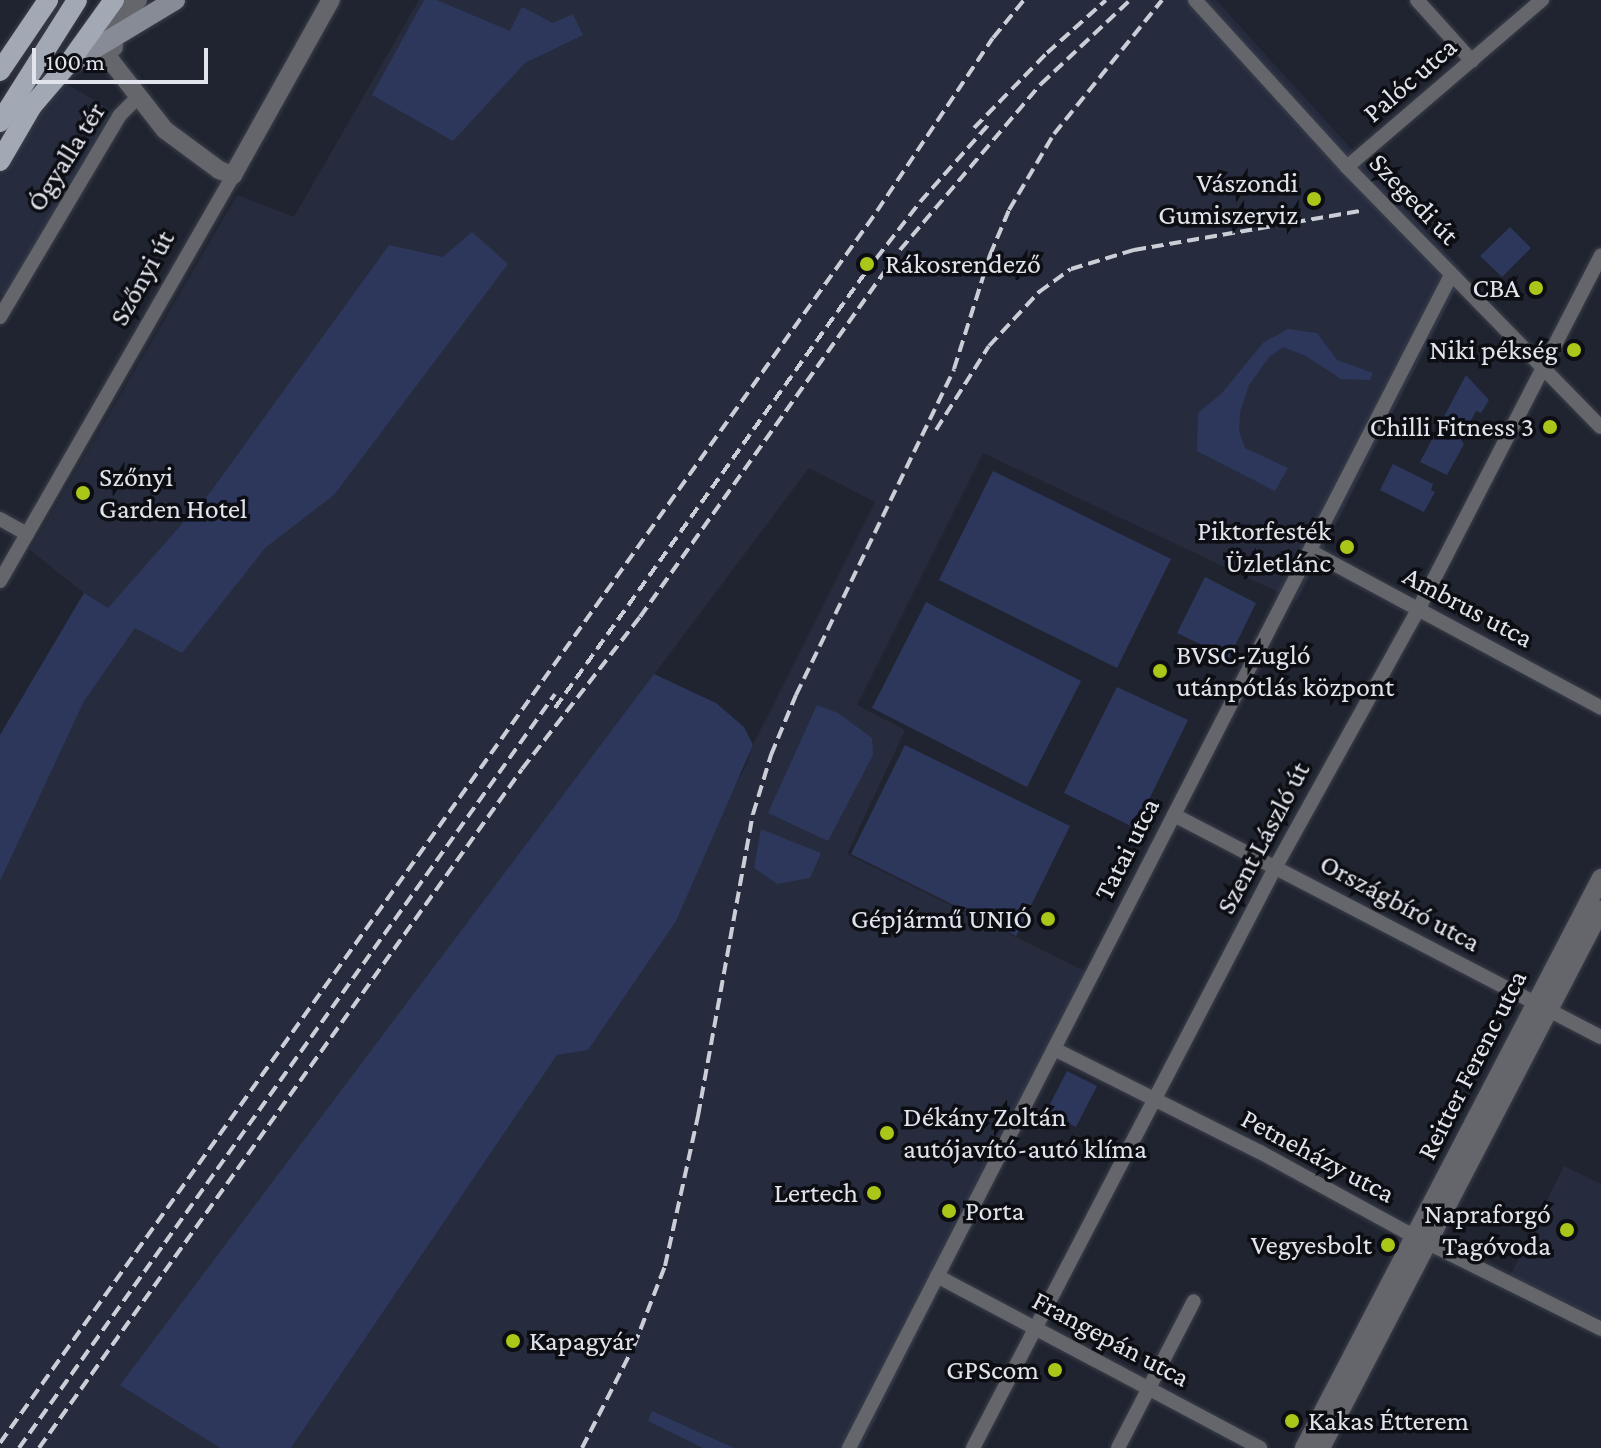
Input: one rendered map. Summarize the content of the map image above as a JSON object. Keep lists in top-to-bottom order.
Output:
{
  "streets": {
    "street": [
      "Palóc utca",
      "Ógyalla tér",
      "Szegedi út",
      "Szőnyi út",
      "Ambrus utca",
      "Szent László út",
      "Tatai utca",
      "Országbíró utca",
      "Reitter Ferenc utca",
      "Petneházy utca",
      "Frangepán utca"
    ]
  },
  "crossings": [
    ["Palóc utca", "Szegedi út"],
    ["Szegedi út", "Szent László út"],
    ["Szegedi út", "Tatai utca"],
    ["Ambrus utca", "Szent László út"],
    ["Ambrus utca", "Tatai utca"],
    ["Szent László út", "Országbíró utca"],
    ["Szent László út", "Petneházy utca"],
    ["Szent László út", "Frangepán utca"],
    ["Tatai utca", "Országbíró utca"],
    ["Tatai utca", "Petneházy utca"],
    ["Tatai utca", "Frangepán utca"],
    ["Országbíró utca", "Reitter Ferenc utca"],
    ["Reitter Ferenc utca", "Petneházy utca"]
  ],
  "places": [
    "Vászondi Gumiszerviz",
    "Rákosrendező",
    "CBA",
    "Niki pékség",
    "Chilli Fitness 3",
    "Szőnyi Garden Hotel",
    "Piktorfesték Üzletlánc",
    "BVSC-Zugló utánpótlás központ",
    "Gépjármű UNIÓ",
    "Dékány Zoltán autójavító-autó klíma",
    "Lertech",
    "Porta",
    "Napraforgó Tagóvoda",
    "Vegyesbolt",
    "Kapagyár",
    "GPScom",
    "Kakas Étterem"
  ],
  "scale_bar": "100 m"
}
